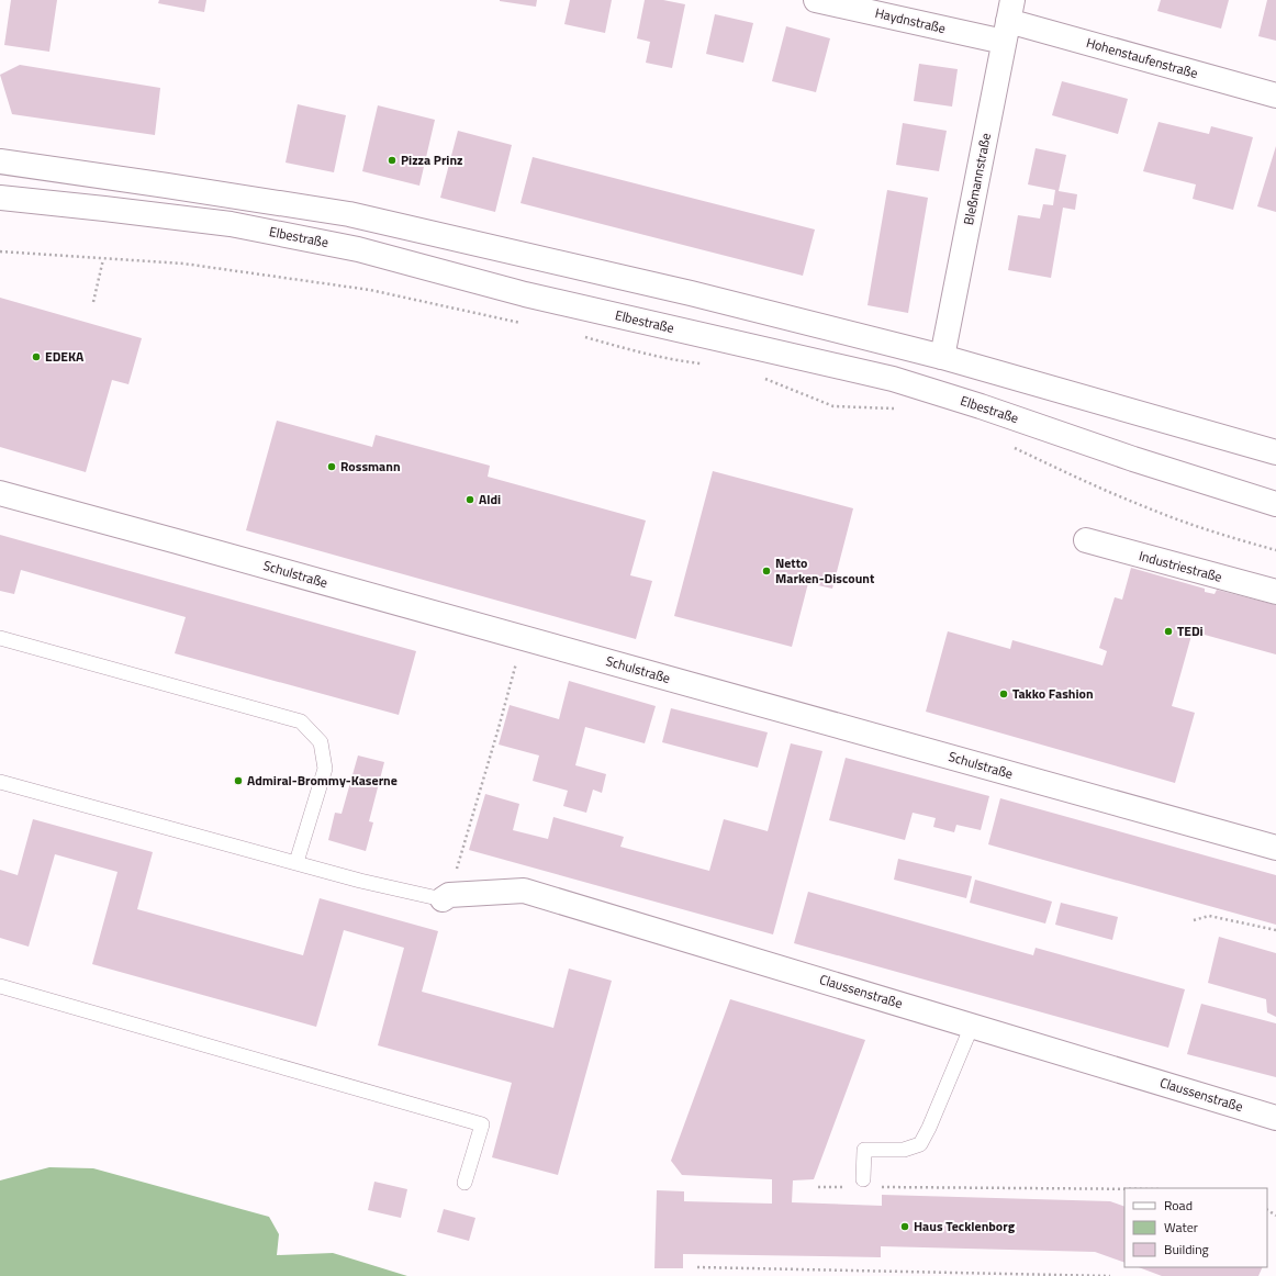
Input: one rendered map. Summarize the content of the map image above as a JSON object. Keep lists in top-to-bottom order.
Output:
{
  "streets": {
    "street": [
      "Haydnstraße",
      "Hohenstaufenstraße",
      "Bleßmannstraße",
      "Elbestraße",
      "Industriestraße",
      "Schulstraße",
      "Claussenstraße"
    ]
  },
  "crossings": [
    ["Haydnstraße", "Hohenstaufenstraße"],
    ["Haydnstraße", "Bleßmannstraße"],
    ["Hohenstaufenstraße", "Bleßmannstraße"]
  ],
  "places": [
    "Pizza Prinz",
    "EDEKA",
    "Rossmann",
    "Aldi",
    "Netto Marken-Discount",
    "TEDi",
    "Takko Fashion",
    "Admiral-Brommy-Kaserne",
    "Haus Tecklenborg"
  ],
  "legend": ["Road", "Water", "Building"]
}
